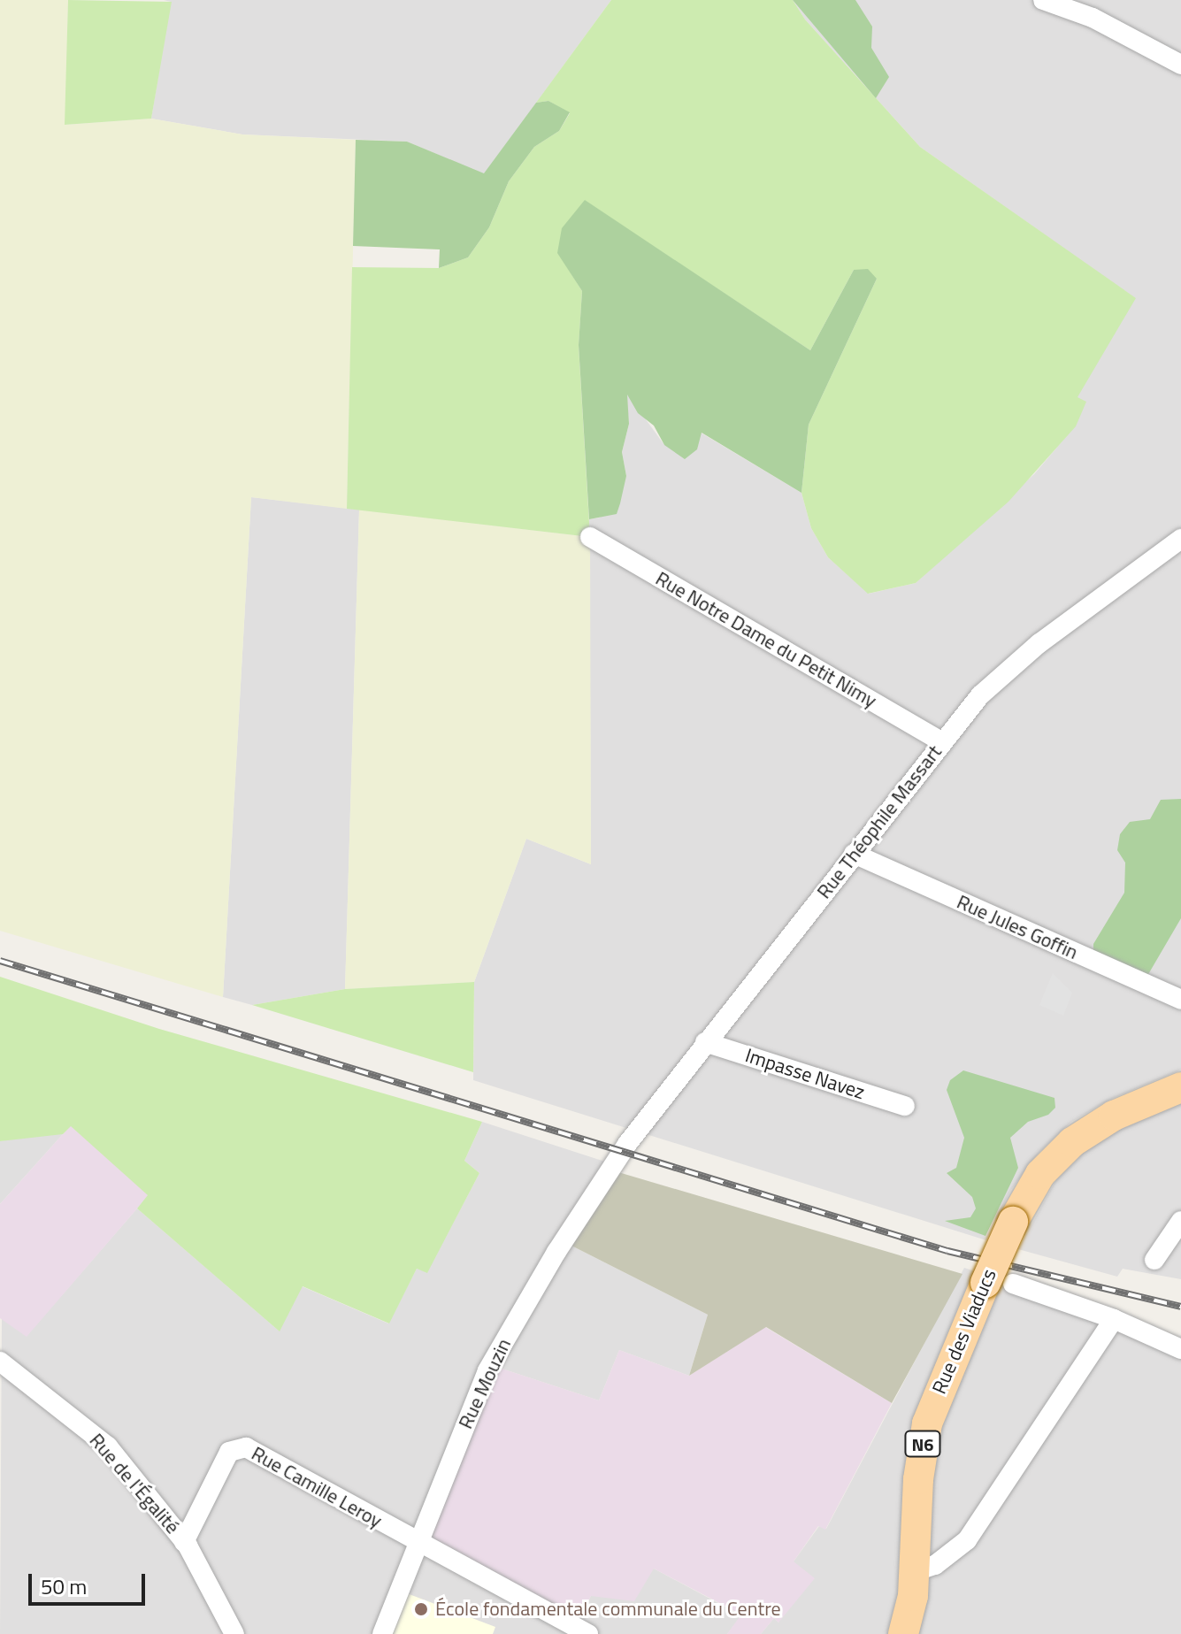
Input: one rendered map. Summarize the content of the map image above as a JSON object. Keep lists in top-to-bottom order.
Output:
{
  "streets": {
    "main road": ["Rue des Viaducs", "N6"],
    "street": [
      "Rue Notre Dame du Petit Nimy",
      "Rue Théophile Massart",
      "Rue Jules Goffin",
      "Impasse Navez",
      "Rue Mouzin",
      "Rue de l'Égalité",
      "Rue Camille Leroy"
    ]
  },
  "crossings": [
    ["Rue Notre Dame du Petit Nimy", "Rue Théophile Massart"],
    ["Rue Théophile Massart", "Rue Jules Goffin"],
    ["Rue Théophile Massart", "Impasse Navez"],
    ["Rue Théophile Massart", "Rue Mouzin"],
    ["Rue Mouzin", "Rue Camille Leroy"],
    ["Rue de l'Égalité", "Rue Camille Leroy"]
  ],
  "places": ["École fondamentale communale du Centre"],
  "scale_bar": "50 m"
}
